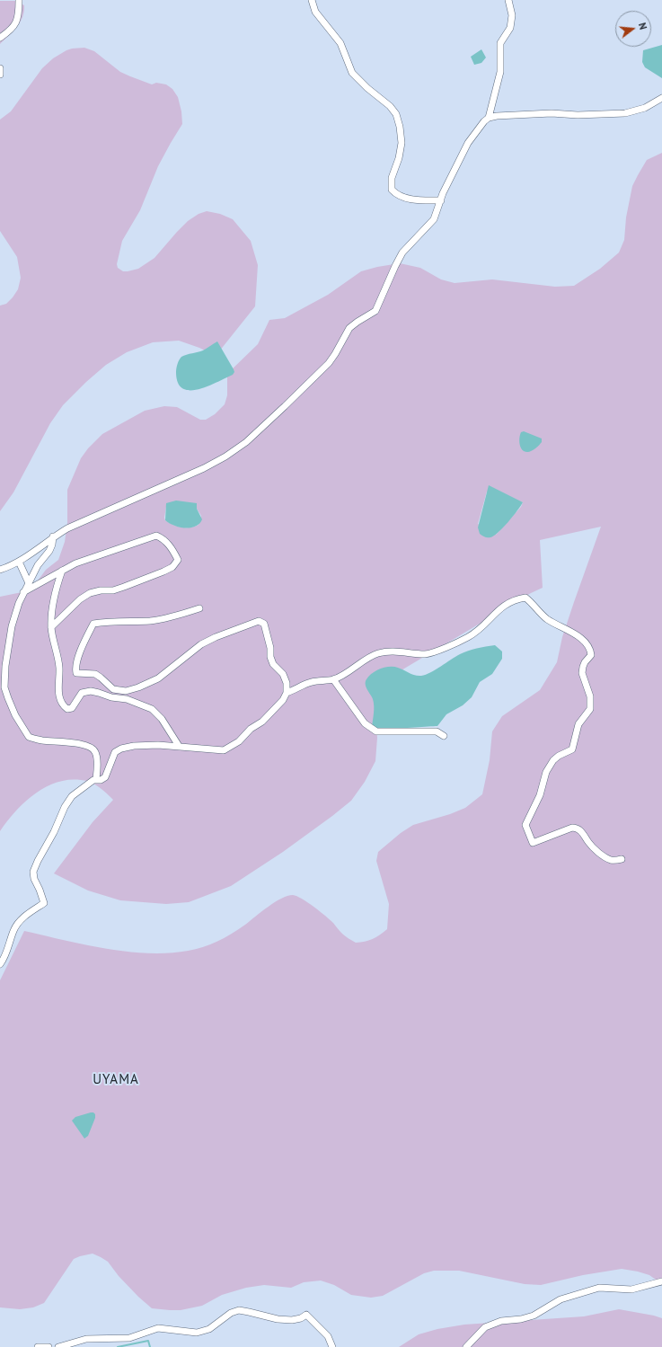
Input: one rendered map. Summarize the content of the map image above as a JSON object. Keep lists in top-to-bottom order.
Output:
{
  "districts": ["UYAMA"],
  "north": "right"
}
